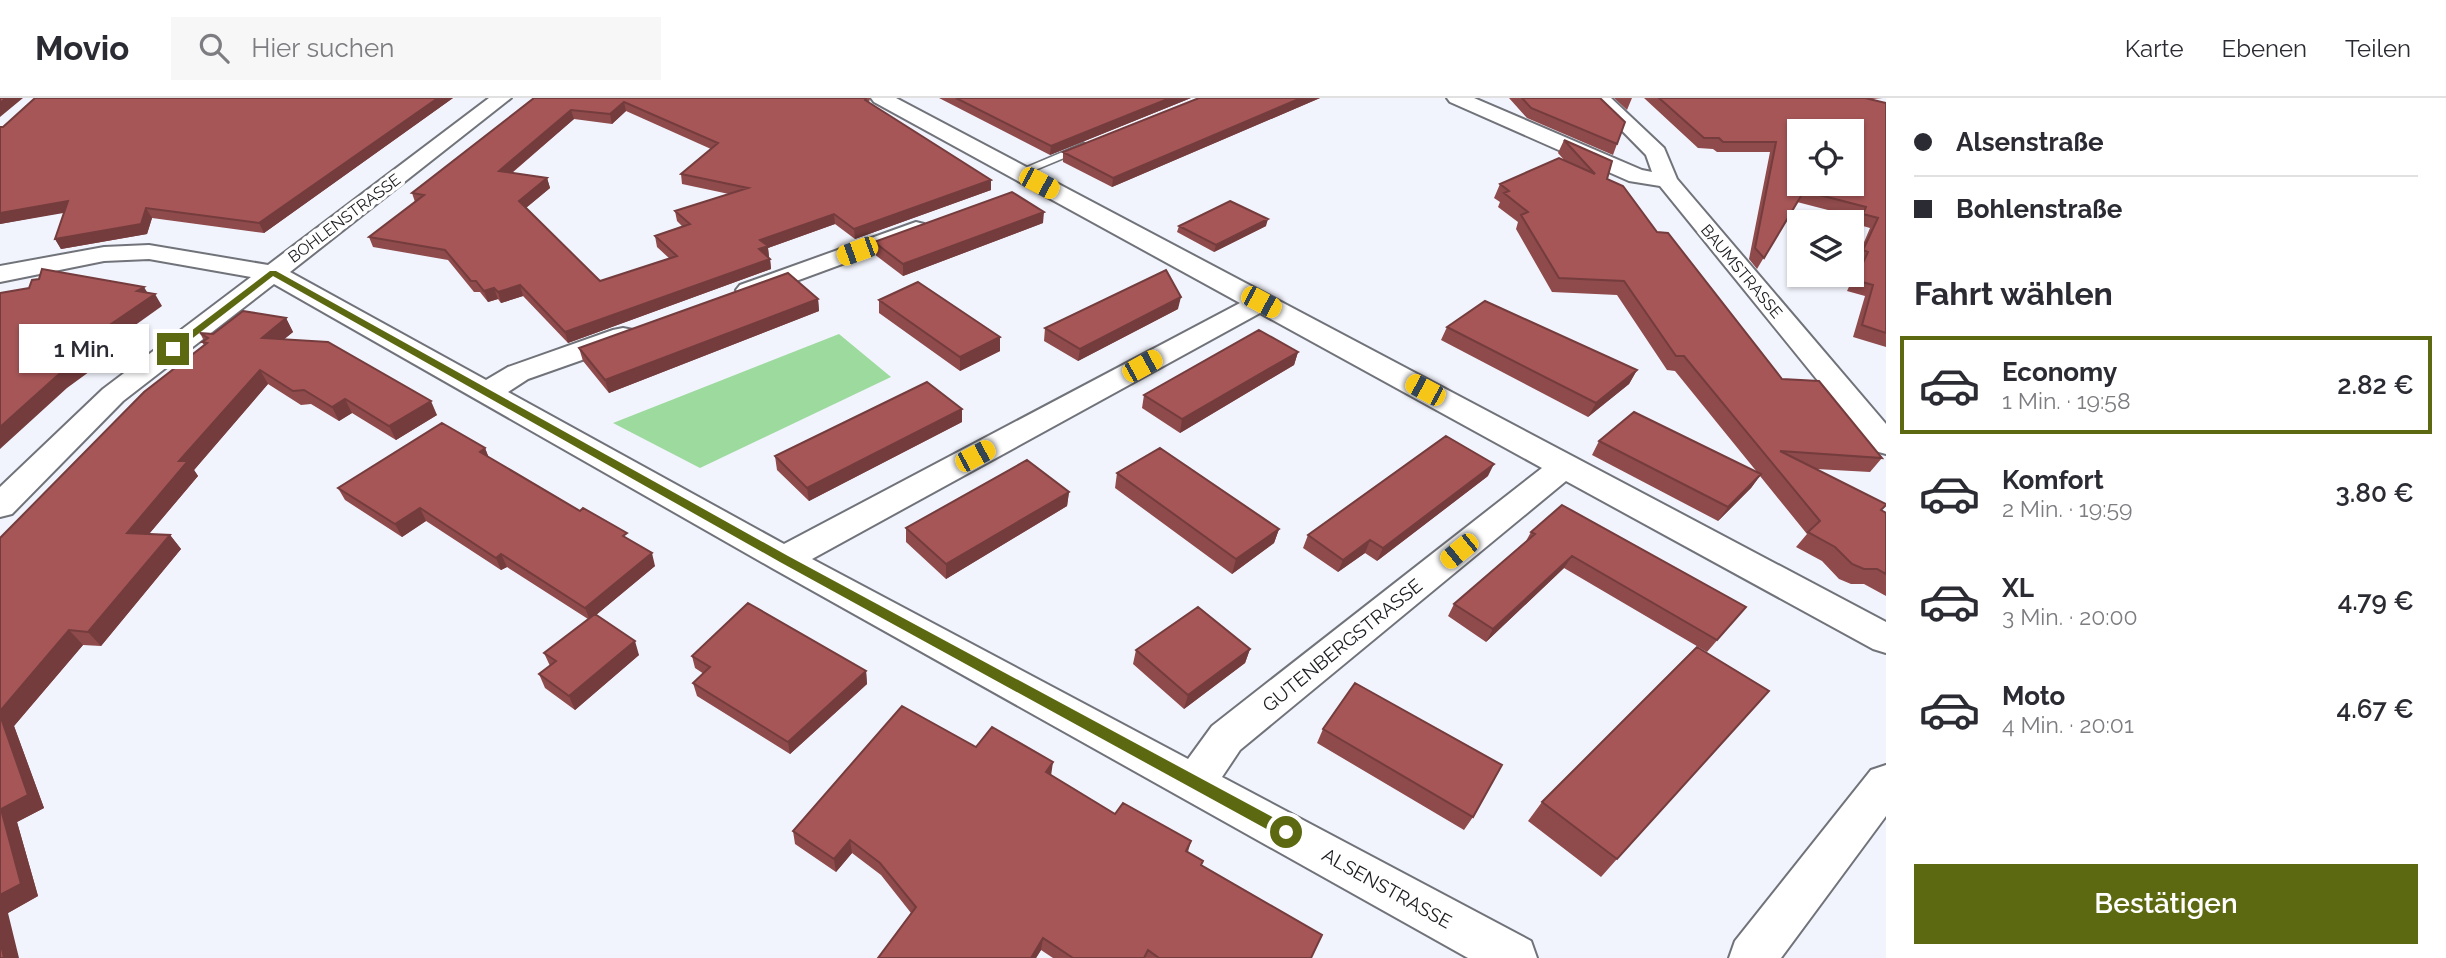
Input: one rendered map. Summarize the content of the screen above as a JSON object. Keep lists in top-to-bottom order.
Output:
{
  "streets": {
    "street": [
      "BOHLENSTRASSE",
      "BAUMSTRASSE",
      "GUTENBERGSTRASSE",
      "ALSENSTRASSE"
    ]
  },
  "crossings": [
    ["BOHLENSTRASSE", "ALSENSTRASSE"],
    ["GUTENBERGSTRASSE", "ALSENSTRASSE"]
  ],
  "page": {
    "header": "Movio",
    "search": "Hier suchen",
    "nav": ["Karte", "Ebenen", "Teilen"],
    "banner": ["Alsenstraße", "Bohlenstraße"],
    "heading": "Fahrt wählen",
    "bubble": "1 Min.",
    "list": [
      {
        "name": "Economy",
        "note": "1 Min. · 19:58",
        "value": "2.82 €"
      },
      {
        "name": "Komfort",
        "note": "2 Min. · 19:59",
        "value": "3.80 €"
      },
      {
        "name": "XL",
        "note": "3 Min. · 20:00",
        "value": "4.79 €"
      },
      {
        "name": "Moto",
        "note": "4 Min. · 20:01",
        "value": "4.67 €"
      }
    ],
    "buttons": "Bestätigen"
  }
}
